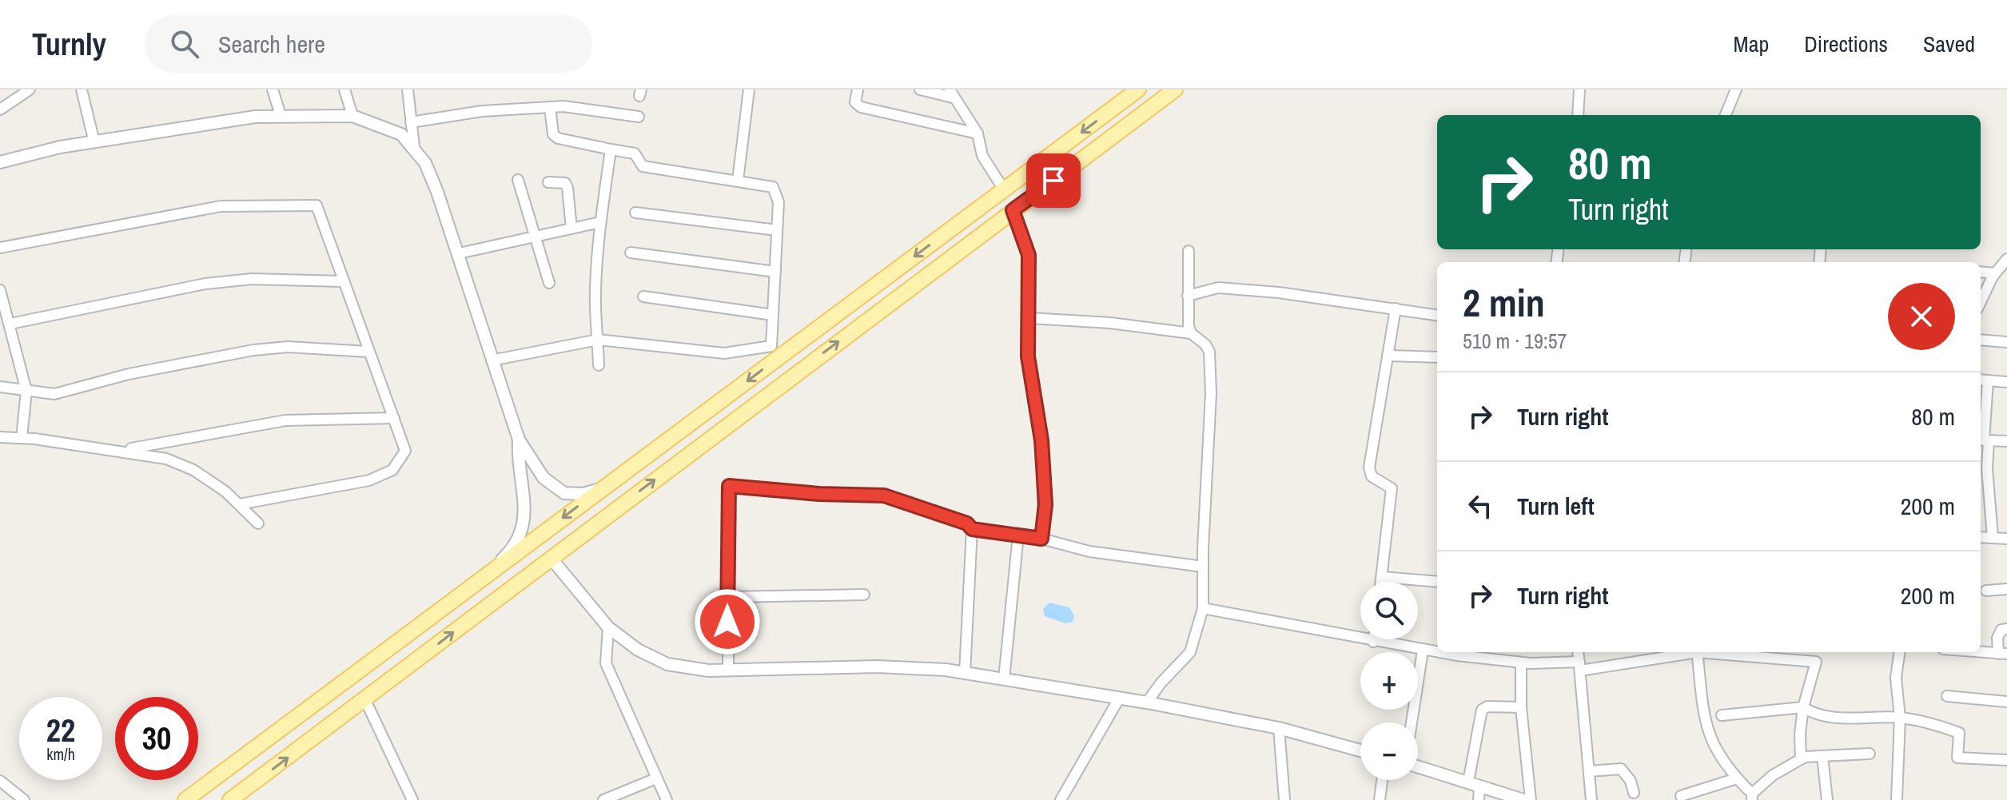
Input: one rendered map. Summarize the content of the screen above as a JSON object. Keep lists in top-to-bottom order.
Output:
{
  "page": {
    "header": "Turnly",
    "search": "Search here",
    "nav": ["Map", "Directions", "Saved"],
    "turn": ["80 m", "Turn right"],
    "heading": ["2 min", "510 m · 19:57"],
    "list": [
      {
        "name": "Turn right",
        "value": "80 m"
      },
      {
        "name": "Turn left",
        "value": "200 m"
      },
      {
        "name": "Turn right",
        "value": "200 m"
      }
    ],
    "map_buttons": ["+", "−"],
    "speed": "22 km/h",
    "limit": "30"
  }
}
